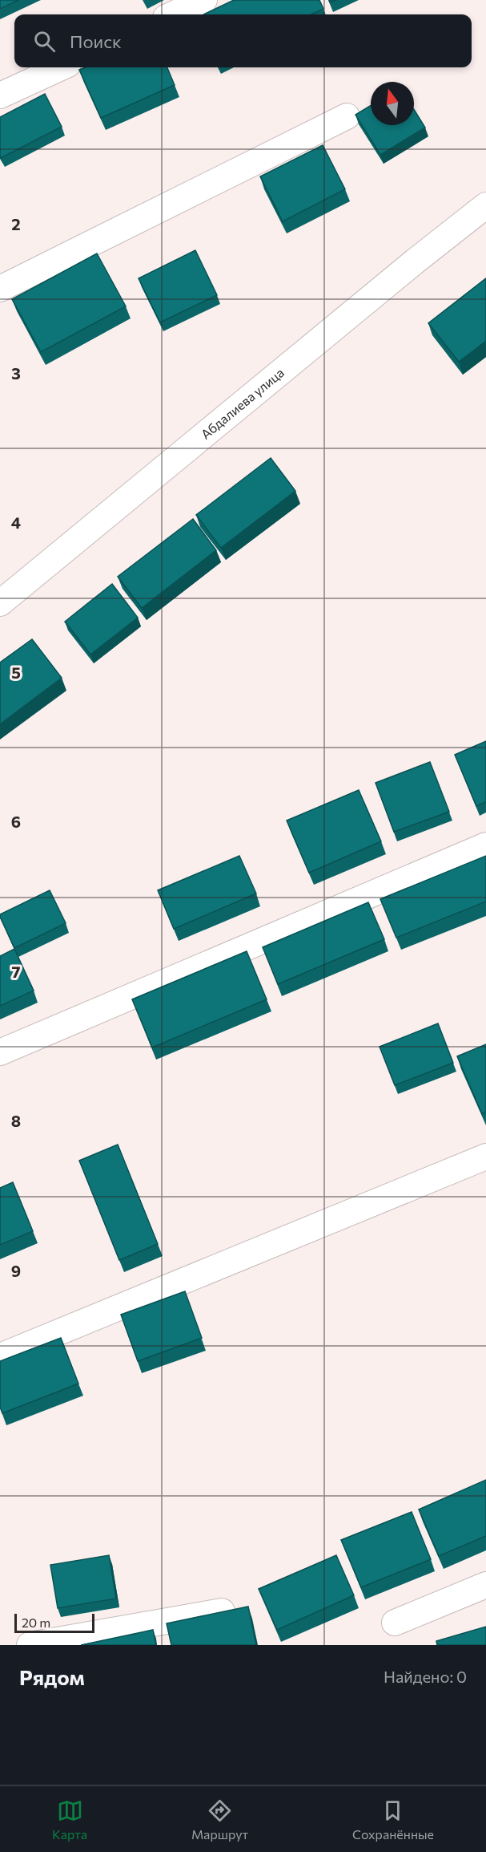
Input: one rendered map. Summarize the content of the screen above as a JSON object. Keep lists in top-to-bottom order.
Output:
{
  "streets": {
    "street": ["Абдалиева улица"]
  },
  "scale_bar": "20 m",
  "north": "top",
  "page": {
    "search": "Поиск",
    "scale": "20 m",
    "heading": ["Рядом", "Найдено: 0"],
    "nav": ["Карта", "Маршрут", "Сохранённые"]
  },
  "grid": {
    "rows": [
      "2",
      "3",
      "4",
      "5",
      "6",
      "7",
      "8",
      "9"
    ]
  }
}
